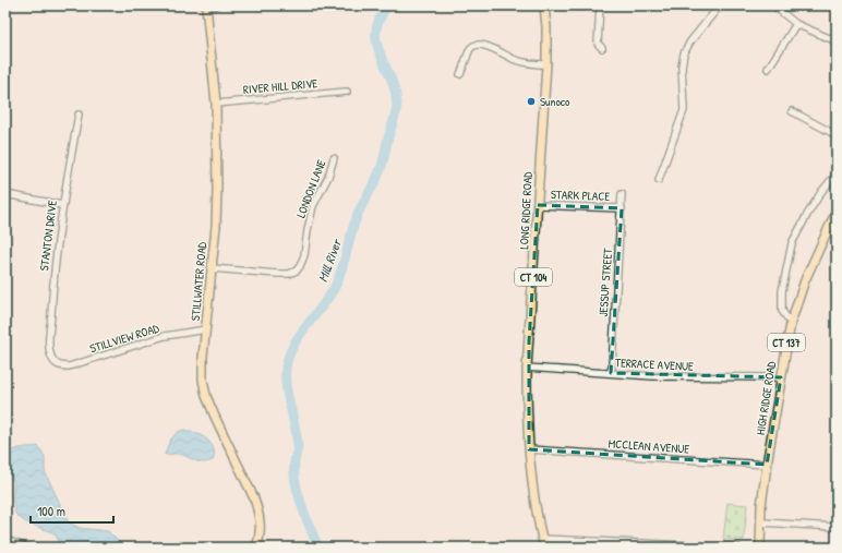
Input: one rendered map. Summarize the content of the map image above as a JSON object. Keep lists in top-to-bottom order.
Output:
{
  "streets": {
    "main road": [
      "LONG RIDGE ROAD",
      "CT 104",
      "STILLWATER ROAD",
      "CT 137",
      "HIGH RIDGE ROAD"
    ],
    "street": [
      "RIVER HILL DRIVE",
      "LONDON LANE",
      "STARK PLACE",
      "STANTON DRIVE",
      "JESSUP STREET",
      "STILLVIEW ROAD",
      "TERRACE AVENUE",
      "MCCLEAN AVENUE"
    ]
  },
  "crossings": [
    ["RIVER HILL DRIVE", "STILLWATER ROAD"],
    ["LONDON LANE", "STILLWATER ROAD"],
    ["STARK PLACE", "LONG RIDGE ROAD"],
    ["STARK PLACE", "JESSUP STREET"],
    ["LONG RIDGE ROAD", "TERRACE AVENUE"],
    ["LONG RIDGE ROAD", "MCCLEAN AVENUE"],
    ["STANTON DRIVE", "STILLVIEW ROAD"],
    ["STILLWATER ROAD", "STILLVIEW ROAD"],
    ["JESSUP STREET", "TERRACE AVENUE"],
    ["TERRACE AVENUE", "HIGH RIDGE ROAD"],
    ["HIGH RIDGE ROAD", "MCCLEAN AVENUE"]
  ],
  "water": ["Mill River"],
  "places": ["Sunoco"],
  "scale_bar": "100 m"
}
